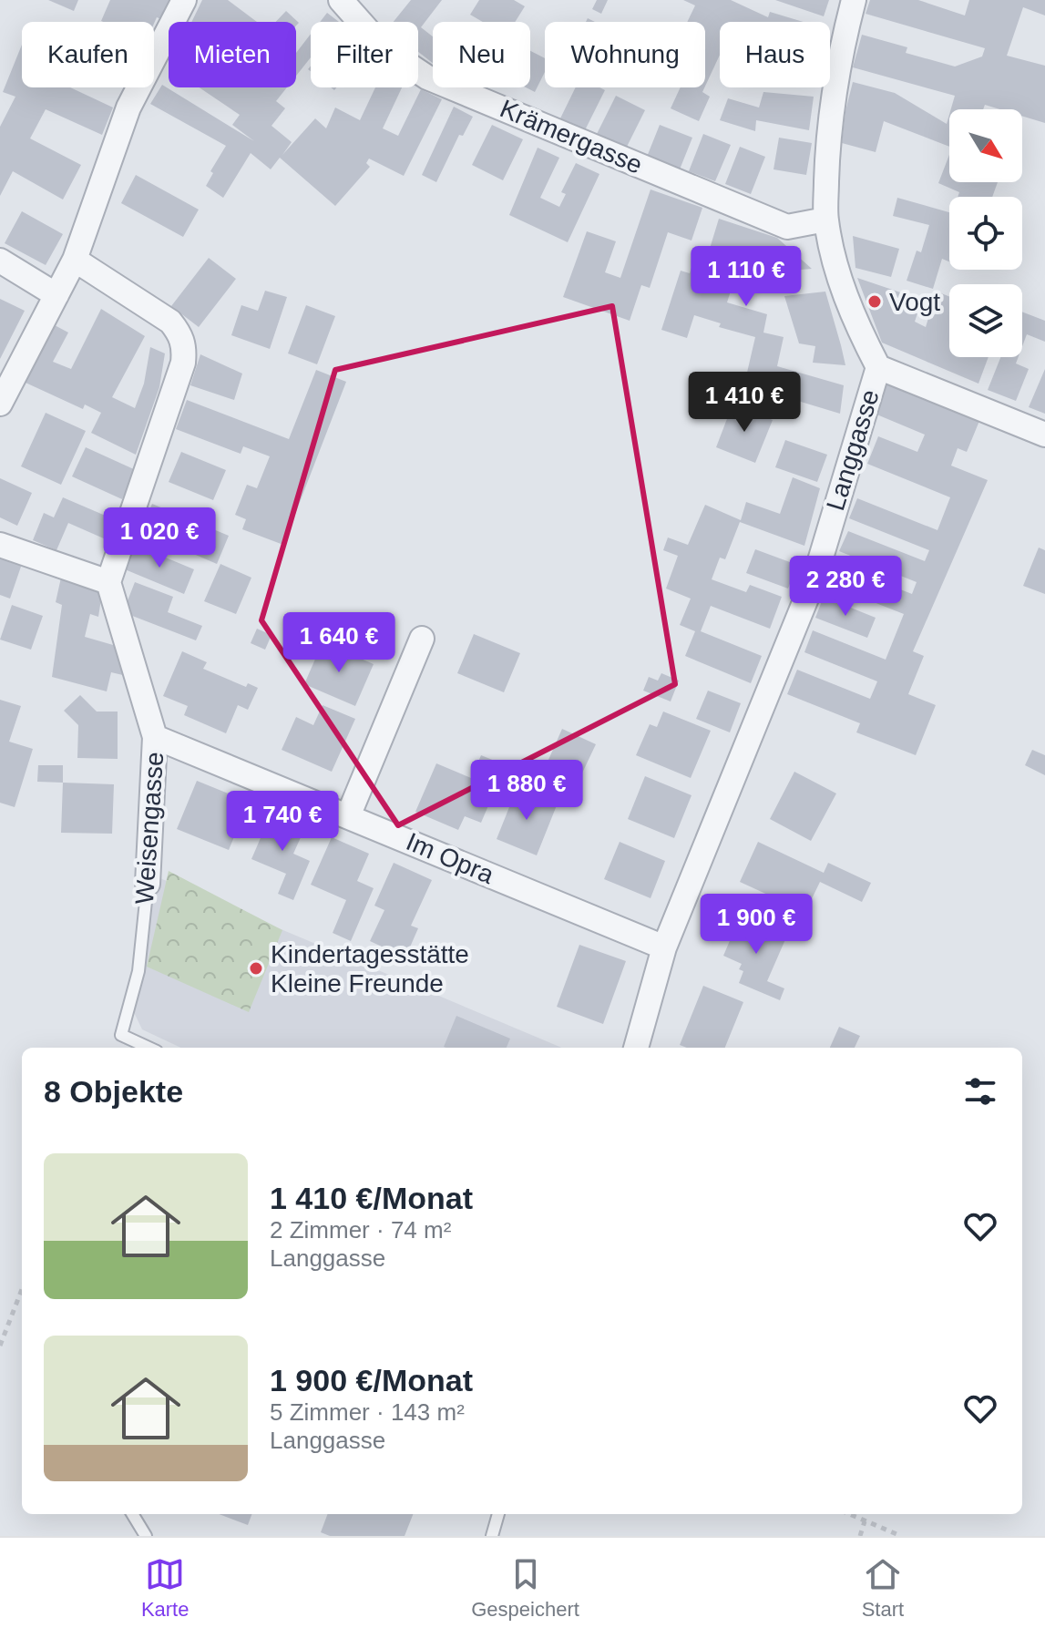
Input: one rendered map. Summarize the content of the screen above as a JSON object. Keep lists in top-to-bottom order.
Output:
{
  "streets": {
    "street": [
      "Krämergasse",
      "Langgasse",
      "Weisengasse",
      "Im Opra"
    ]
  },
  "crossings": [
    ["Krämergasse", "Langgasse"],
    ["Langgasse", "Im Opra"],
    ["Weisengasse", "Im Opra"]
  ],
  "places": ["Vogt", "Kindertagesstätte Kleine Freunde"],
  "north": "bottom right",
  "page": {
    "chip": [
      "Kaufen",
      "Mieten",
      "Filter",
      "Neu",
      "Wohnung",
      "Haus"
    ],
    "price": [
      "1 110 €",
      "1 410 €",
      "1 020 €",
      "2 280 €",
      "1 640 €",
      "1 880 €",
      "1 740 €",
      "1 900 €"
    ],
    "heading": "8 Objekte",
    "list": [
      {
        "name": "1 410 €/Monat",
        "note": "2 Zimmer · 74 m² · Langgasse"
      },
      {
        "name": "1 900 €/Monat",
        "note": "5 Zimmer · 143 m² · Langgasse"
      }
    ],
    "tabs": ["Karte", "Gespeichert", "Start"]
  }
}
